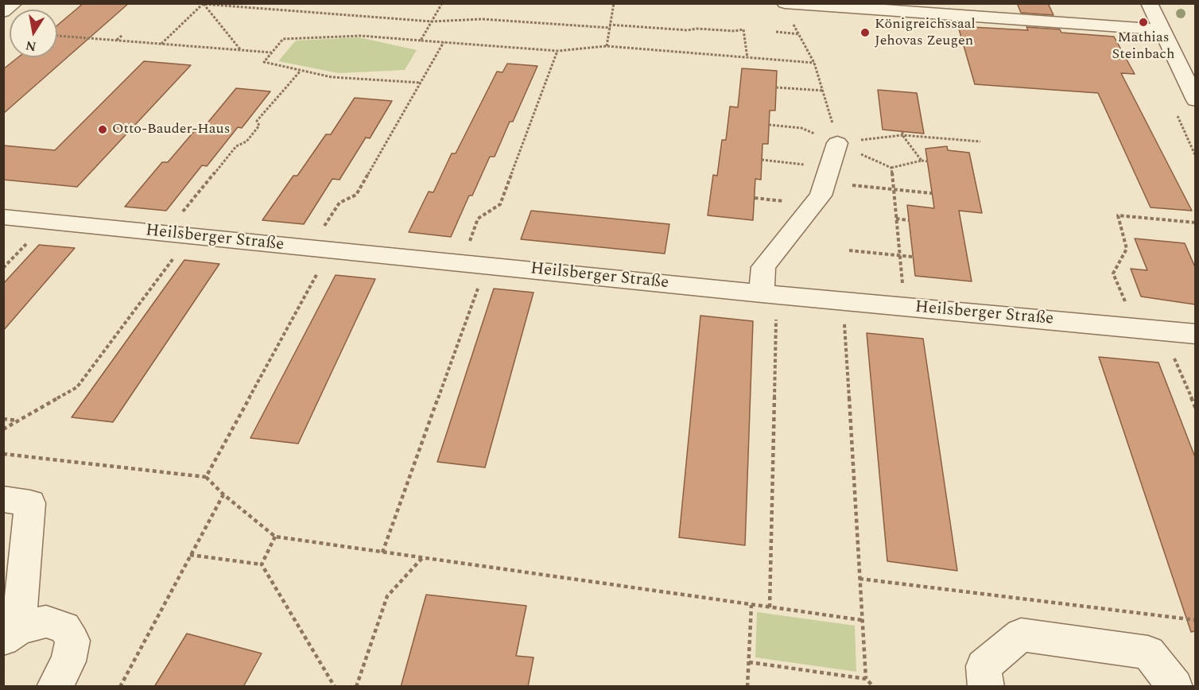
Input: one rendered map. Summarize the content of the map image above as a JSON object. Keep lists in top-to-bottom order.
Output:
{
  "streets": {
    "street": ["Heilsberger Straße"]
  },
  "places": ["Mathias Steinbach", "Königreichssaal Jehovas Zeugen", "Otto-Bauder-Haus"],
  "north": "bottom"
}
